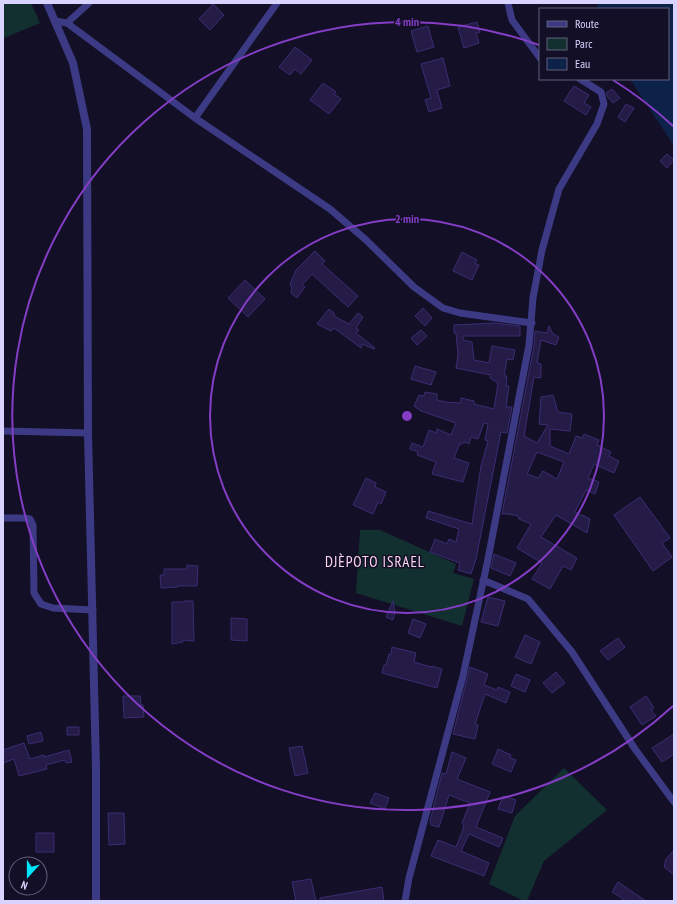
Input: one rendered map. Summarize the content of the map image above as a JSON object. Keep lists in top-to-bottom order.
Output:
{
  "districts": ["DJÈPOTO ISRAEL"],
  "legend": ["Route", "Parc", "Eau"],
  "north": "bottom",
  "rings": ["4 min", "2 min"]
}
